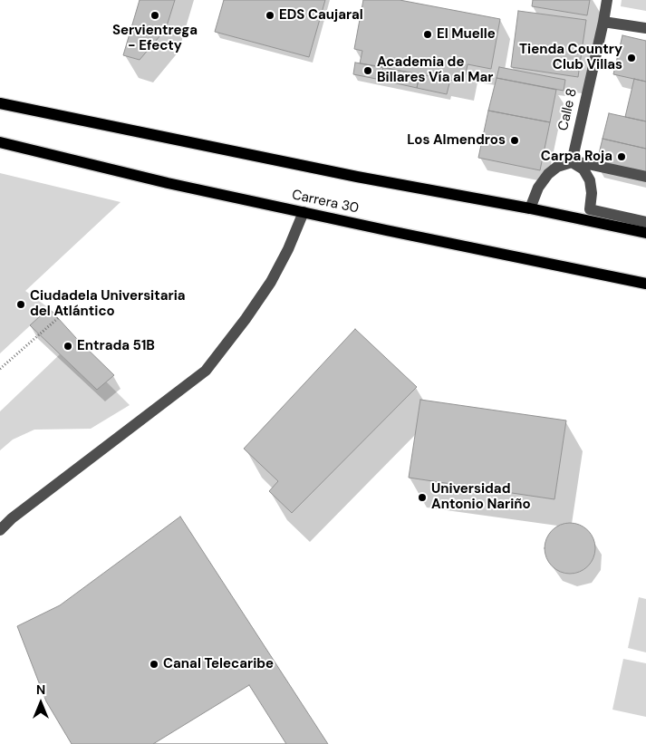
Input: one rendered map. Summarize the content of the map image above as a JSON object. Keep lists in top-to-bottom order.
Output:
{
  "streets": {
    "main road": ["Carrera 30"],
    "street": ["Calle 8"]
  },
  "places": [
    "Servientrega - Efecty",
    "EDS Caujaral",
    "El Muelle",
    "Tienda Country Club Villas",
    "Academia de Billares Vía al Mar",
    "Los Almendros",
    "Carpa Roja",
    "Ciudadela Universitaria del Atlántico",
    "Entrada 51B",
    "Universidad Antonio Nariño",
    "Canal Telecaribe"
  ],
  "north": "top"
}
